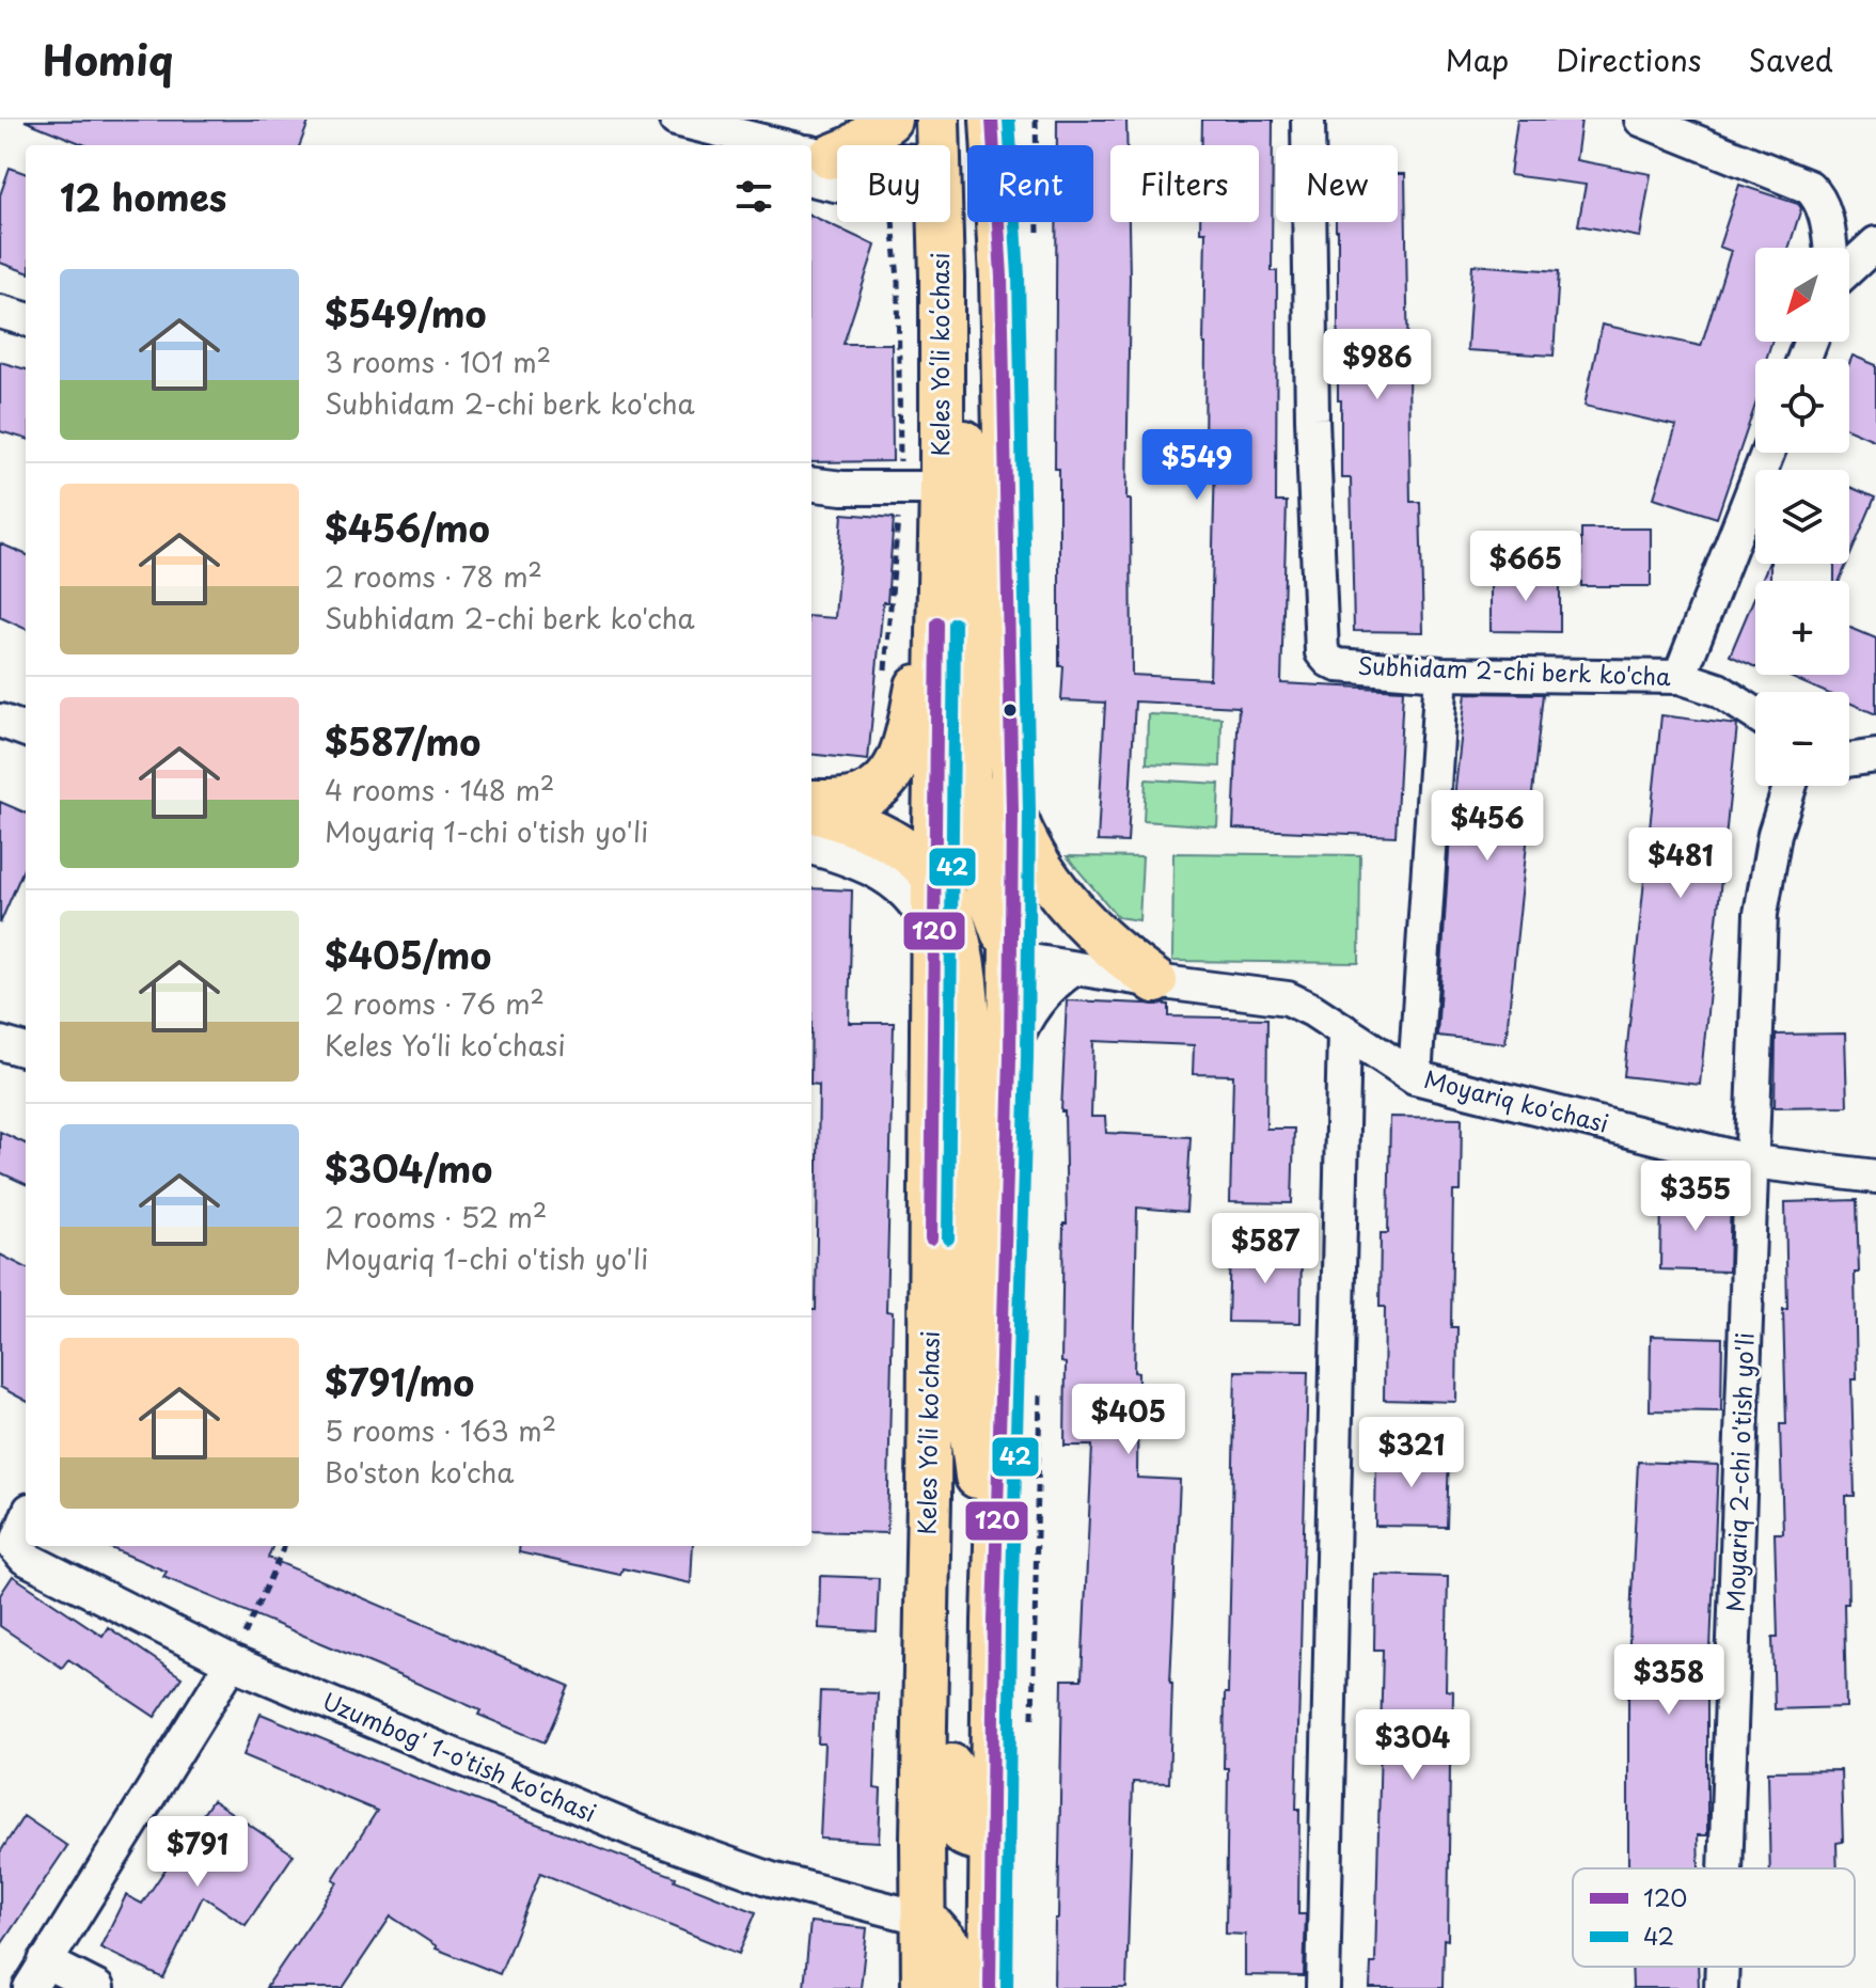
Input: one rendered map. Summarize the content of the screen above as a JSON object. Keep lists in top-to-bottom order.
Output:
{
  "streets": {
    "main road": ["Keles Yoʻli koʻchasi"],
    "street": [
      "Subhidam 2-chi berk ko'cha",
      "Moyariq ko'chasi",
      "Moyariq 2-chi o'tish yo'li",
      "Uzumbog' 1-o'tish ko'chasi"
    ]
  },
  "crossings": [
    ["Keles Yoʻli koʻchasi", "Uzumbog' 1-o'tish ko'chasi"],
    ["Moyariq ko'chasi", "Moyariq 2-chi o'tish yo'li"]
  ],
  "lines": ["transit line 120", "transit line 42"],
  "legend": ["120", "42"],
  "north": "bottom left",
  "page": {
    "header": "Homiq",
    "nav": ["Map", "Directions", "Saved"],
    "chip": [
      "Buy",
      "Rent",
      "Filters",
      "New"
    ],
    "heading": "12 homes",
    "map_buttons": ["+", "−"],
    "list": [
      {
        "name": "$549/mo",
        "note": "3 rooms · 101 m² · Subhidam 2-chi berk ko'cha"
      },
      {
        "name": "$456/mo",
        "note": "2 rooms · 78 m² · Subhidam 2-chi berk ko'cha"
      },
      {
        "name": "$587/mo",
        "note": "4 rooms · 148 m² · Moyariq 1-chi o'tish yo'li"
      },
      {
        "name": "$405/mo",
        "note": "2 rooms · 76 m² · Keles Yoʻli koʻchasi"
      },
      {
        "name": "$304/mo",
        "note": "2 rooms · 52 m² · Moyariq 1-chi o'tish yo'li"
      },
      {
        "name": "$791/mo",
        "note": "5 rooms · 163 m² · Bo'ston ko'cha"
      }
    ],
    "price": [
      "$986",
      "$549",
      "$665",
      "$456",
      "$481",
      "$355",
      "$587",
      "$405",
      "$321",
      "$358",
      "$304",
      "$791"
    ]
  }
}
